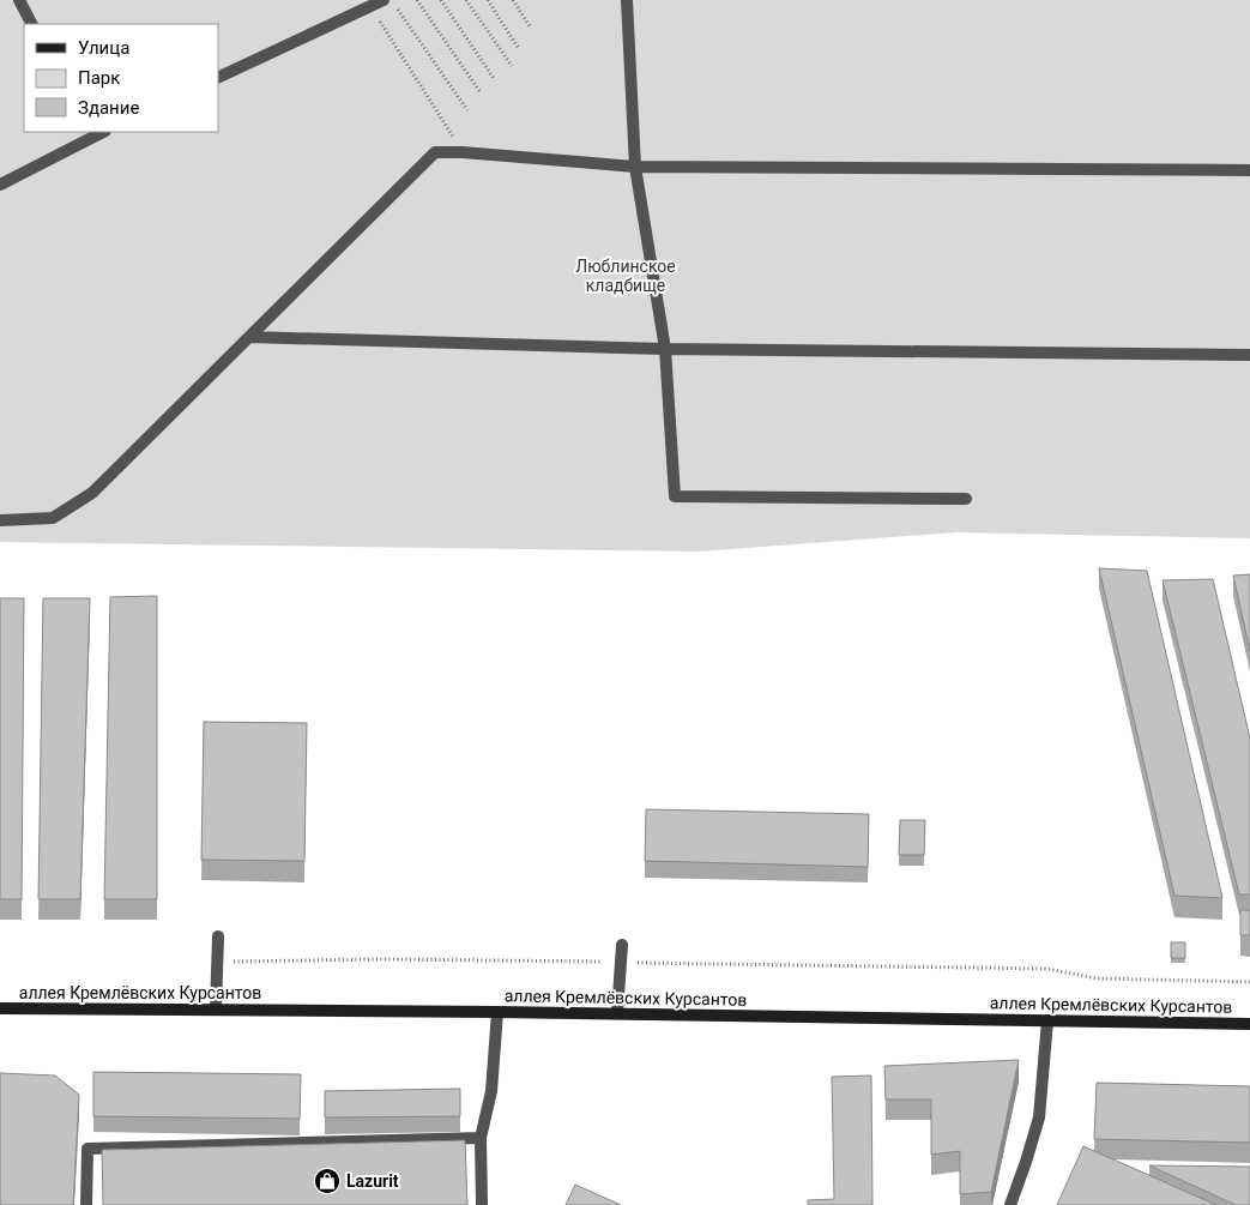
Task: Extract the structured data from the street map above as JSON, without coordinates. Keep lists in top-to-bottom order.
{
  "streets": {
    "main road": ["аллея Кремлёвских Курсантов"]
  },
  "parks": ["Люблинское кладбище"],
  "places": {
    "shop": ["Lazurit"]
  },
  "legend": ["Улица", "Парк", "Здание"]
}
